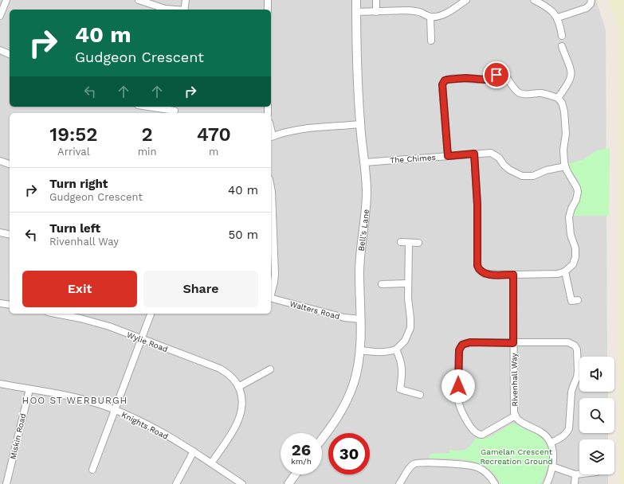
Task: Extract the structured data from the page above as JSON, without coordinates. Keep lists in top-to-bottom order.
{
  "streets": {
    "street": [
      "The Chimes",
      "Bell's Lane",
      "Walters Road",
      "Wylie Road",
      "Rivenhall Way",
      "Knights Road",
      "Miskin Road"
    ]
  },
  "crossings": [
    ["The Chimes", "Bell's Lane"],
    ["Bell's Lane", "Walters Road"],
    ["Knights Road", "Miskin Road"]
  ],
  "districts": ["HOO ST WERBURGH"],
  "parks": ["Gamelan Crescent Recreation Ground"],
  "page": {
    "turn": ["40 m", "Gudgeon Crescent"],
    "eta": [
      "19:52",
      "Arrival",
      "2",
      "min",
      "470",
      "m"
    ],
    "list": [
      {
        "name": "Turn right",
        "note": "Gudgeon Crescent",
        "value": "40 m"
      },
      {
        "name": "Turn left",
        "note": "Rivenhall Way",
        "value": "50 m"
      }
    ],
    "buttons": ["Exit", "Share"],
    "speed": "26 km/h",
    "limit": "30"
  }
}
